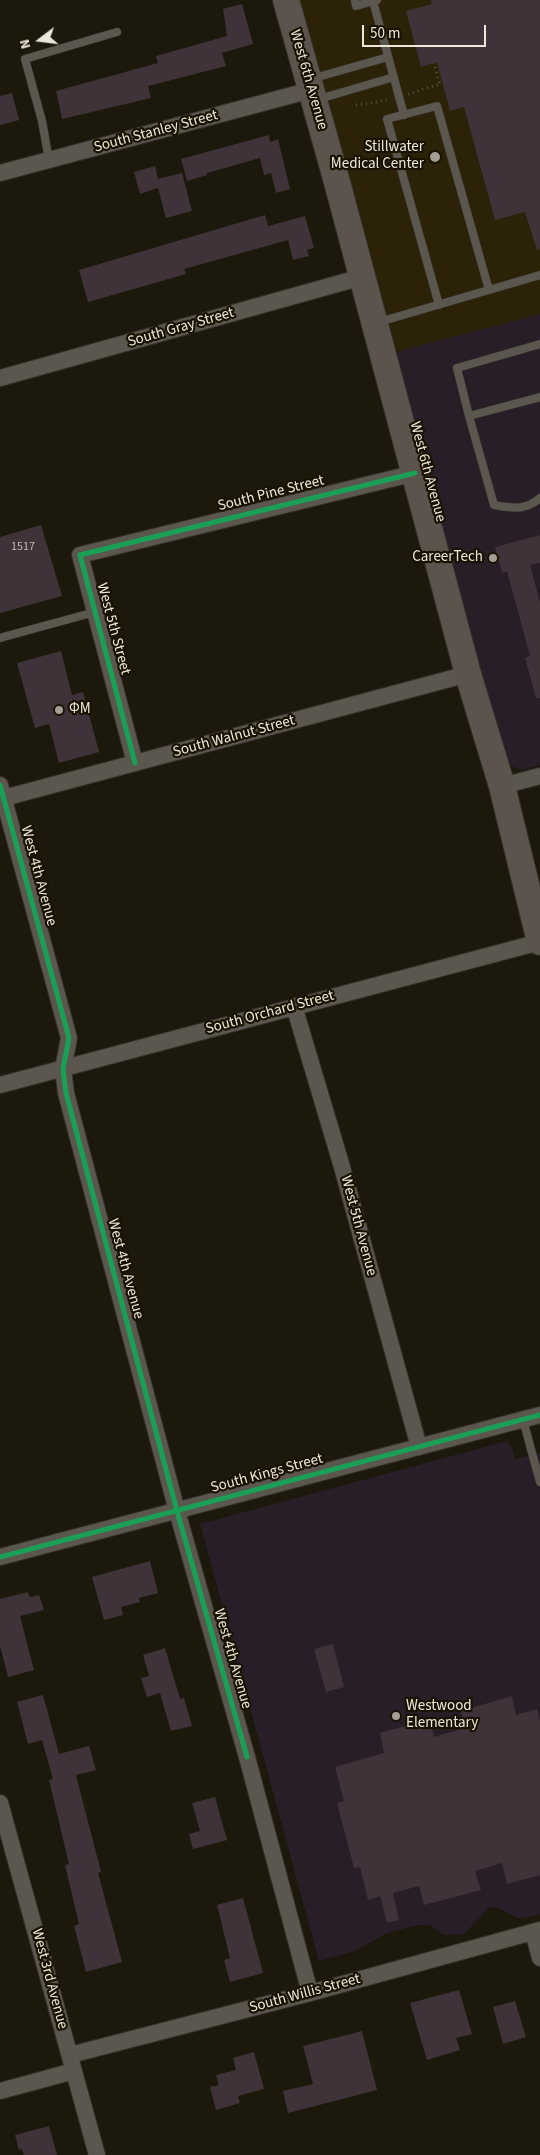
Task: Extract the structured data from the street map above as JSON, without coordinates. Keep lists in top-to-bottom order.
{
  "streets": {
    "highway": ["West 6th Avenue"],
    "street": [
      "South Stanley Street",
      "South Gray Street",
      "South Pine Street",
      "West 5th Street",
      "South Walnut Street",
      "West 4th Avenue",
      "South Orchard Street",
      "West 5th Avenue",
      "South Kings Street",
      "West 3rd Avenue",
      "South Willis Street"
    ]
  },
  "crossings": [
    ["West 6th Avenue", "South Stanley Street"],
    ["West 6th Avenue", "South Gray Street"],
    ["West 6th Avenue", "South Pine Street"],
    ["West 6th Avenue", "South Walnut Street"],
    ["West 6th Avenue", "South Orchard Street"],
    ["South Pine Street", "West 5th Street"],
    ["West 5th Street", "South Walnut Street"],
    ["South Walnut Street", "West 4th Avenue"],
    ["West 4th Avenue", "South Orchard Street"],
    ["West 4th Avenue", "South Kings Street"],
    ["West 4th Avenue", "South Willis Street"],
    ["South Orchard Street", "West 5th Avenue"],
    ["West 5th Avenue", "South Kings Street"],
    ["West 3rd Avenue", "South Willis Street"]
  ],
  "places": [
    "Stillwater Medical Center",
    "CareerTech",
    "ΦΜ",
    "Westwood Elementary"
  ],
  "house_numbers": ["1517"],
  "scale_bar": "50 m",
  "north": "left"
}
